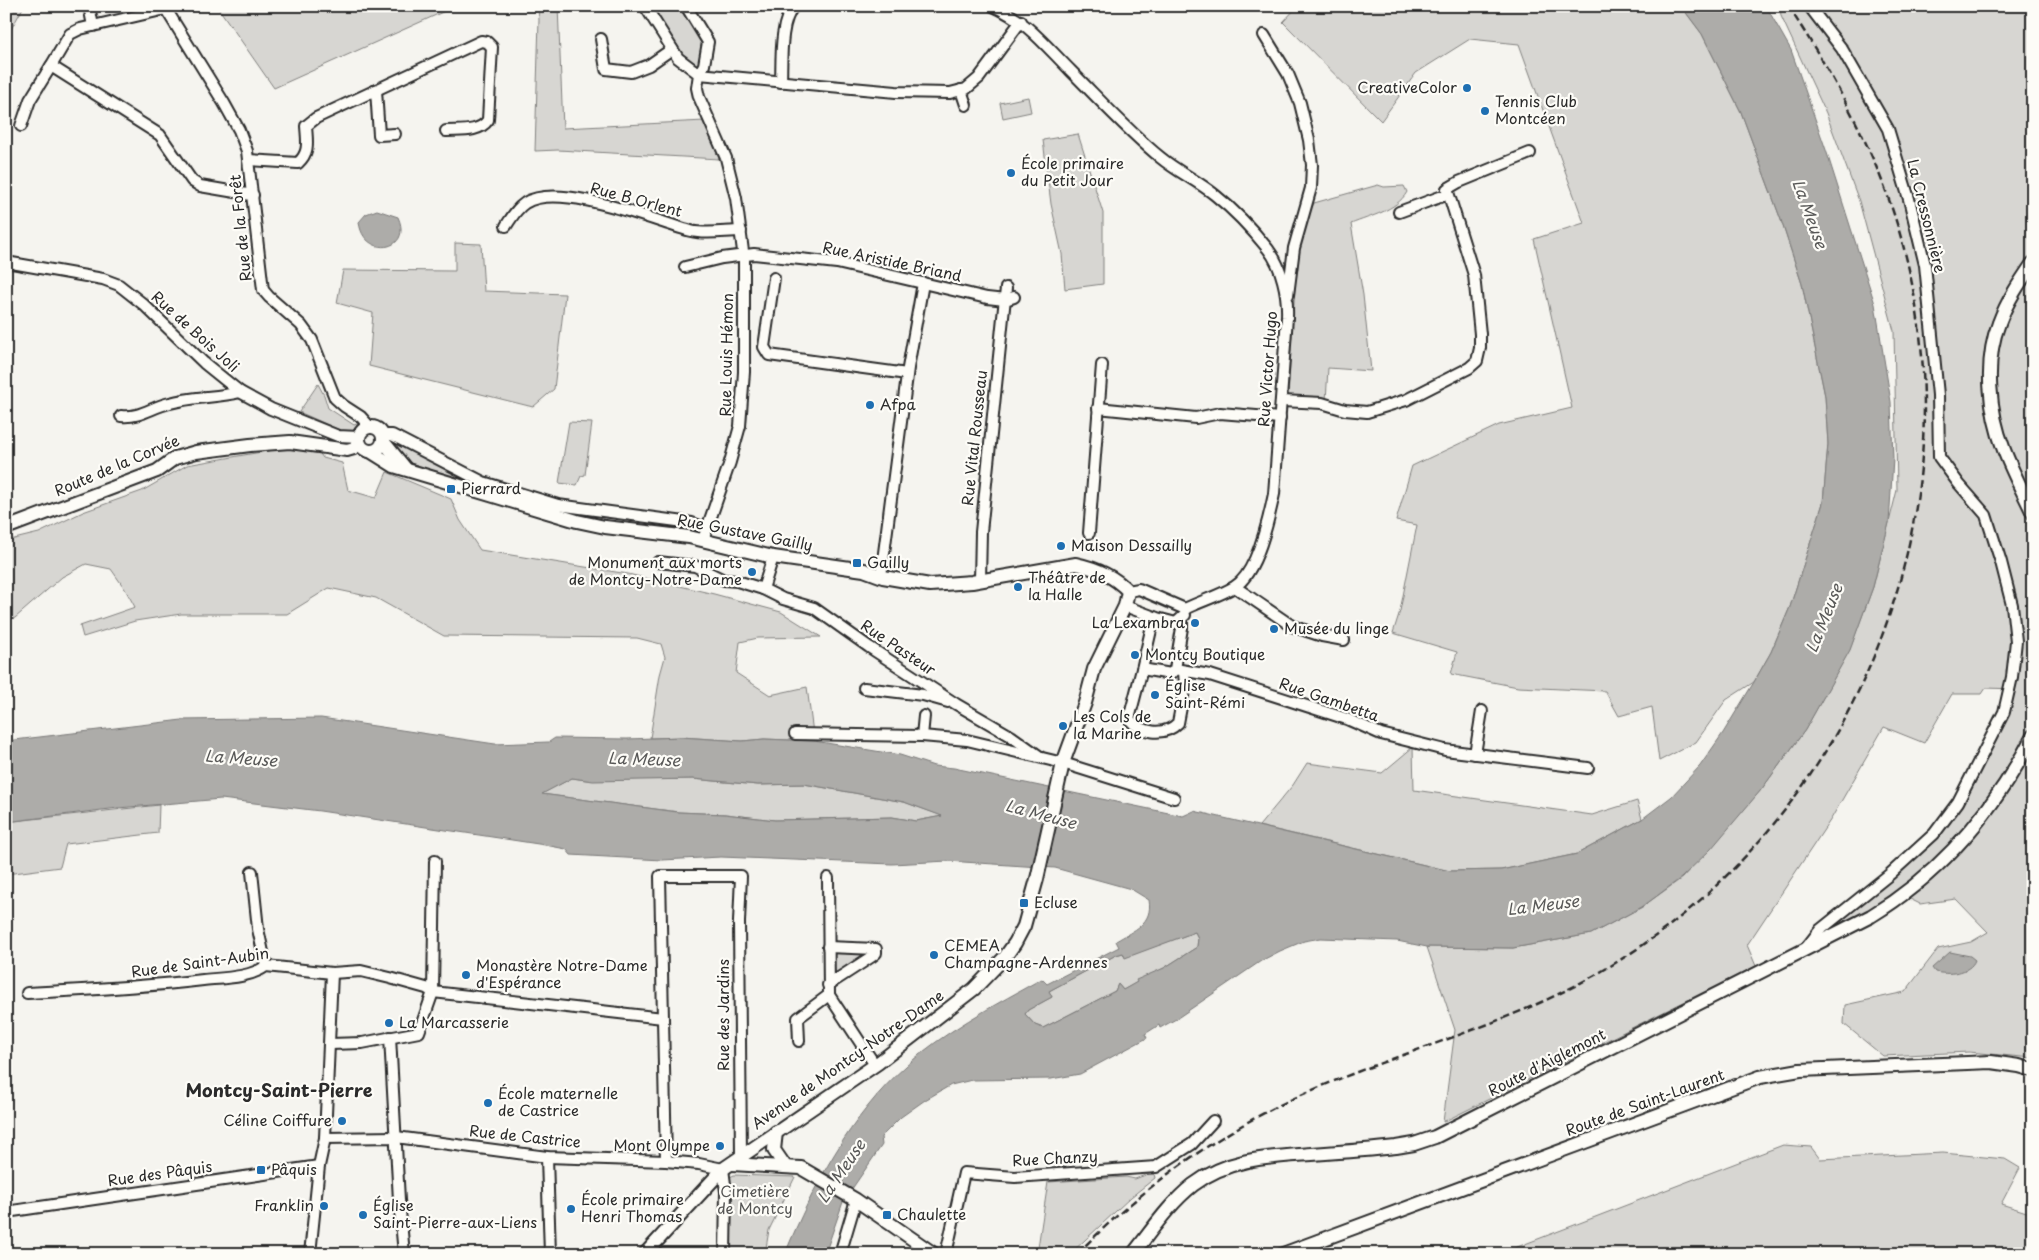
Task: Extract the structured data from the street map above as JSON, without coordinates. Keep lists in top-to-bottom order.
{
  "streets": {
    "street": [
      "Rue B Orlent",
      "La Cressonnière",
      "Rue de la Forêt",
      "Rue Aristide Briand",
      "Rue de Bois Joli",
      "Rue Louis Hémon",
      "Rue Victor Hugo",
      "Rue Vital Rousseau",
      "Route de la Corvée",
      "Rue Gustave Gailly",
      "Rue Pasteur",
      "Rue Gambetta",
      "Rue de Saint-Aubin",
      "Rue des Jardins",
      "Avenue de Montcy-Notre-Dame",
      "Route d'Aiglemont",
      "Route de Saint-Laurent",
      "Rue de Castrice",
      "Rue Chanzy",
      "Rue des Pâquis"
    ]
  },
  "crossings": [
    ["Rue B Orlent", "Rue Louis Hémon"],
    ["La Cressonnière", "Route d'Aiglemont"],
    ["Rue de la Forêt", "Rue de Bois Joli"],
    ["Rue de la Forêt", "Route de la Corvée"],
    ["Rue de la Forêt", "Rue Gustave Gailly"],
    ["Rue Aristide Briand", "Rue Louis Hémon"],
    ["Rue Aristide Briand", "Rue Vital Rousseau"],
    ["Rue de Bois Joli", "Route de la Corvée"],
    ["Rue de Bois Joli", "Rue Gustave Gailly"],
    ["Rue Louis Hémon", "Rue Gustave Gailly"],
    ["Rue Vital Rousseau", "Rue Gustave Gailly"],
    ["Route de la Corvée", "Rue Gustave Gailly"],
    ["Rue Gustave Gailly", "Avenue de Montcy-Notre-Dame"],
    ["Rue de Saint-Aubin", "Rue des Jardins"],
    ["Rue des Jardins", "Avenue de Montcy-Notre-Dame"],
    ["Rue des Jardins", "Rue de Castrice"],
    ["Avenue de Montcy-Notre-Dame", "Rue de Castrice"]
  ],
  "districts": ["Montcy-Saint-Pierre"],
  "water": ["La Meuse"],
  "parks": ["Cimetière de Montcy"],
  "places": {
    "other": [
      "CreativeColor",
      "Tennis Club Montcéen",
      "École primaire du Petit Jour",
      "Afpa",
      "Maison Dessailly",
      "Monument aux morts de Montcy-Notre-Dame",
      "Théâtre de la Halle",
      "La Lexambra",
      "Musée du linge",
      "Montcy Boutique",
      "Église Saint-Rémi",
      "Les Cols de la Marine",
      "CEMEA Champagne-Ardennes",
      "Monastère Notre-Dame d'Espérance",
      "La Marcasserie",
      "École maternelle de Castrice",
      "Céline Coiffure",
      "Mont Olympe",
      "Franklin",
      "École primaire Henri Thomas",
      "Église Saint-Pierre-aux-Liens"
    ],
    "transit": [
      "Pierrard",
      "Gailly",
      "Ecluse",
      "Pâquis",
      "Chaulette"
    ]
  }
}
